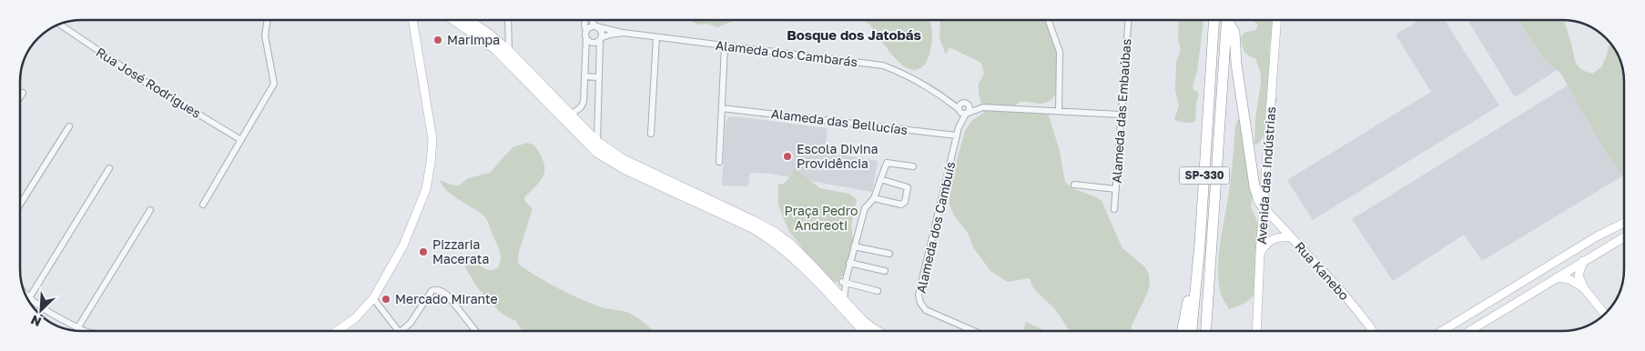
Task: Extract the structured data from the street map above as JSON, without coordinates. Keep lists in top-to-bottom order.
{
  "streets": {
    "highway": ["SP-330"],
    "main road": ["Avenida das Indústrias", "Rua Kanebo"],
    "street": [
      "Alameda dos Cambarás",
      "Rua José Rodrigues",
      "Alameda das Embaúbas",
      "Alameda das Bellucías",
      "Alameda dos Cambuís"
    ]
  },
  "crossings": [
    ["Alameda dos Cambarás", "Alameda das Embaúbas"],
    ["Alameda dos Cambarás", "Alameda dos Cambuís"],
    ["Alameda das Bellucías", "Alameda dos Cambuís"],
    ["Avenida das Indústrias", "Rua Kanebo"]
  ],
  "districts": ["Bosque dos Jatobás"],
  "parks": ["Praça Pedro Andreoti"],
  "places": [
    "Marimpa",
    "Escola Divina Providência",
    "Pizzaria Macerata",
    "Mercado Mirante"
  ],
  "north": "bottom left"
}
